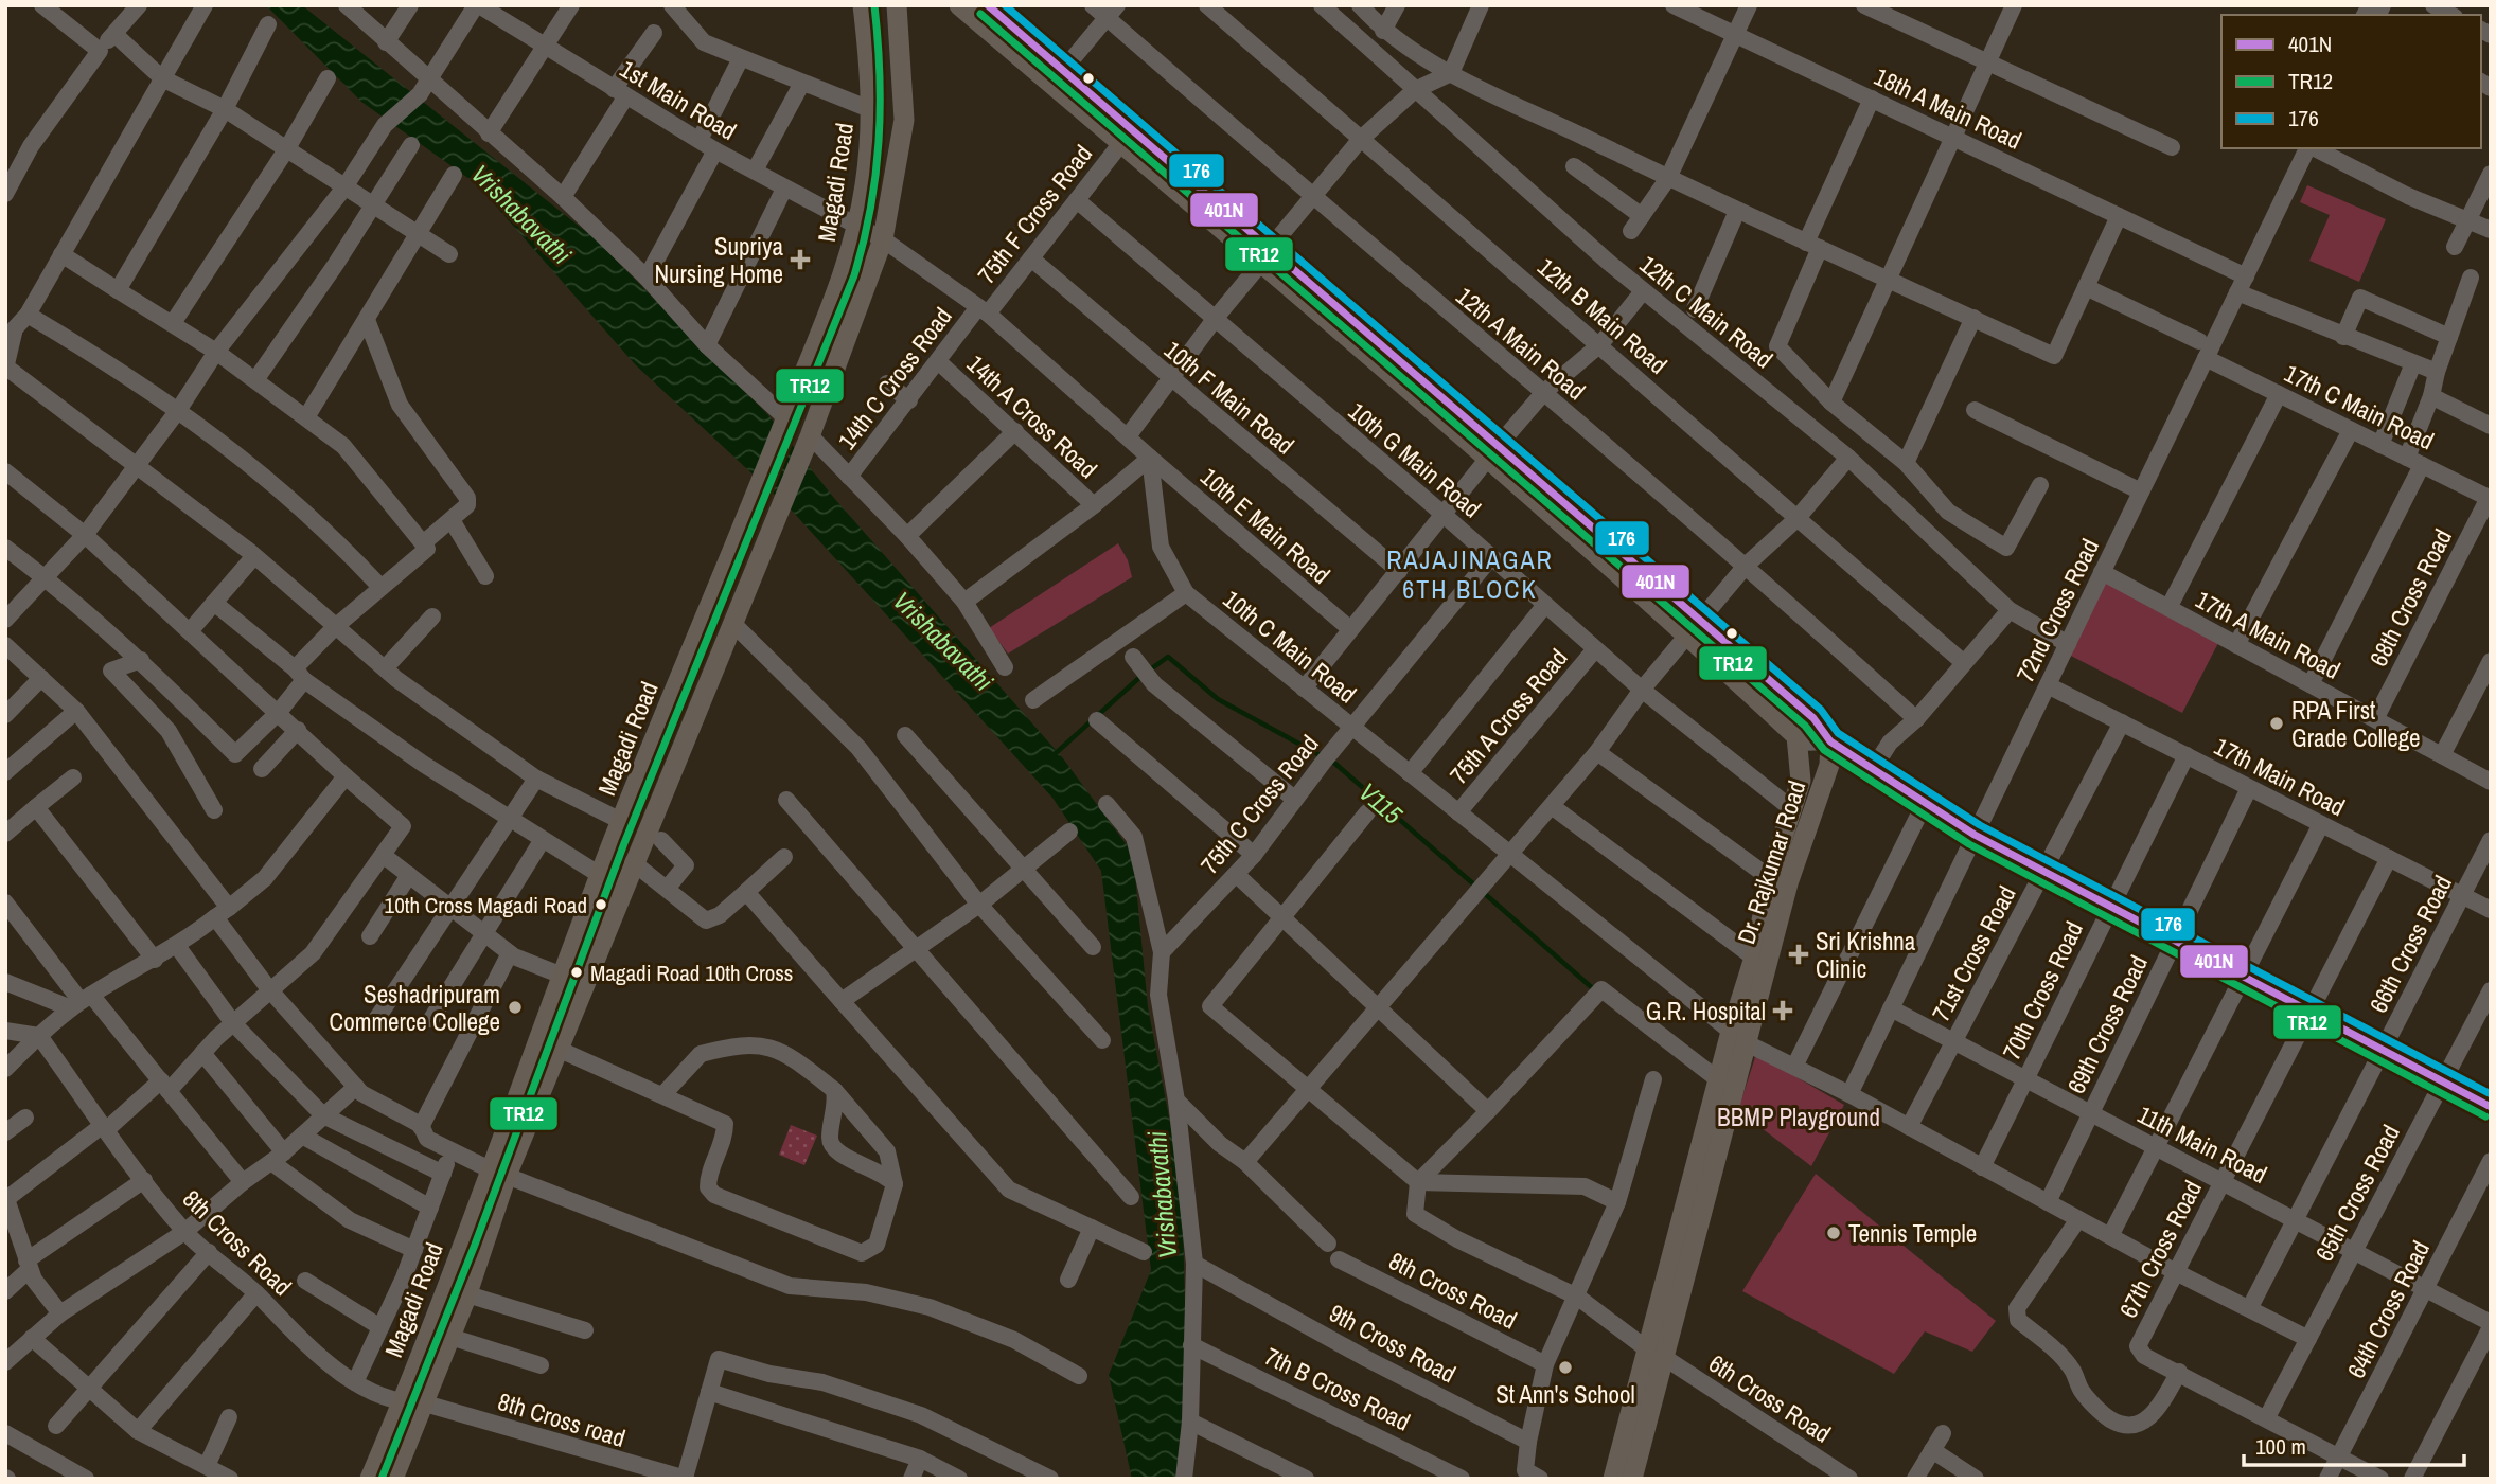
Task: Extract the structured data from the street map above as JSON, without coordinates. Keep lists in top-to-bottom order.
{
  "streets": {
    "main road": ["Magadi Road", "Dr. Rajkumar Road"],
    "street": [
      "1st Main Road",
      "18th A Main Road",
      "75th F Cross Road",
      "12th C Main Road",
      "12th B Main Road",
      "12th A Main Road",
      "14th C Cross Road",
      "10th F Main Road",
      "17th C Main Road",
      "14th A Cross Road",
      "10th G Main Road",
      "10th E Main Road",
      "68th Cross Road",
      "72nd Cross Road",
      "17th A Main Road",
      "10th C Main Road",
      "75th A Cross Road",
      "17th Main Road",
      "75th C Cross Road",
      "66th Cross Road",
      "71st Cross Road",
      "70th Cross Road",
      "69th Cross Road",
      "11th Main Road",
      "65th Cross Road",
      "8th Cross Road",
      "67th Cross Road",
      "64th Cross Road",
      "9th Cross Road",
      "7th B Cross Road",
      "6th Cross Road",
      "8th Cross road"
    ]
  },
  "crossings": [
    ["1st Main Road", "Magadi Road"],
    ["18th A Main Road", "72nd Cross Road"],
    ["Magadi Road", "8th Cross Road"],
    ["Magadi Road", "8th Cross road"],
    ["75th F Cross Road", "14th C Cross Road"],
    ["75th F Cross Road", "10th F Main Road"],
    ["75th F Cross Road", "10th G Main Road"],
    ["12th C Main Road", "72nd Cross Road"],
    ["14th C Cross Road", "14th A Cross Road"],
    ["17th C Main Road", "68th Cross Road"],
    ["17th C Main Road", "72nd Cross Road"],
    ["14th A Cross Road", "10th E Main Road"],
    ["14th A Cross Road", "10th C Main Road"],
    ["10th G Main Road", "75th A Cross Road"],
    ["10th G Main Road", "75th C Cross Road"],
    ["10th G Main Road", "Dr. Rajkumar Road"],
    ["10th E Main Road", "10th C Main Road"],
    ["68th Cross Road", "17th A Main Road"],
    ["72nd Cross Road", "17th A Main Road"],
    ["72nd Cross Road", "10th C Main Road"],
    ["72nd Cross Road", "17th Main Road"],
    ["72nd Cross Road", "11th Main Road"],
    ["10th C Main Road", "75th A Cross Road"],
    ["10th C Main Road", "75th C Cross Road"],
    ["10th C Main Road", "Dr. Rajkumar Road"],
    ["10th C Main Road", "66th Cross Road"],
    ["10th C Main Road", "71st Cross Road"],
    ["10th C Main Road", "70th Cross Road"],
    ["10th C Main Road", "69th Cross Road"],
    ["10th C Main Road", "65th Cross Road"],
    ["10th C Main Road", "67th Cross Road"],
    ["17th Main Road", "66th Cross Road"],
    ["17th Main Road", "71st Cross Road"],
    ["17th Main Road", "70th Cross Road"],
    ["17th Main Road", "69th Cross Road"],
    ["17th Main Road", "67th Cross Road"],
    ["Dr. Rajkumar Road", "6th Cross Road"],
    ["66th Cross Road", "11th Main Road"],
    ["71st Cross Road", "11th Main Road"],
    ["70th Cross Road", "11th Main Road"],
    ["69th Cross Road", "11th Main Road"],
    ["11th Main Road", "65th Cross Road"],
    ["11th Main Road", "67th Cross Road"],
    ["11th Main Road", "64th Cross Road"],
    ["8th Cross Road", "8th Cross road"]
  ],
  "districts": ["RAJAJINAGAR 6TH BLOCK"],
  "water": ["Vrishabavathi", "V115"],
  "parks": ["BBMP Playground"],
  "places": {
    "health": ["Supriya Nursing Home", "Sri Krishna Clinic", "G.R. Hospital"],
    "other": [
      "RPA First Grade College",
      "10th Cross Magadi Road",
      "Magadi Road 10th Cross",
      "Seshadripuram Commerce College",
      "Tennis Temple",
      "St Ann's School"
    ]
  },
  "lines": ["transit line 401N", "transit line TR12", "transit line 176"],
  "legend": ["401N", "TR12", "176"],
  "scale_bar": "100 m"
}
